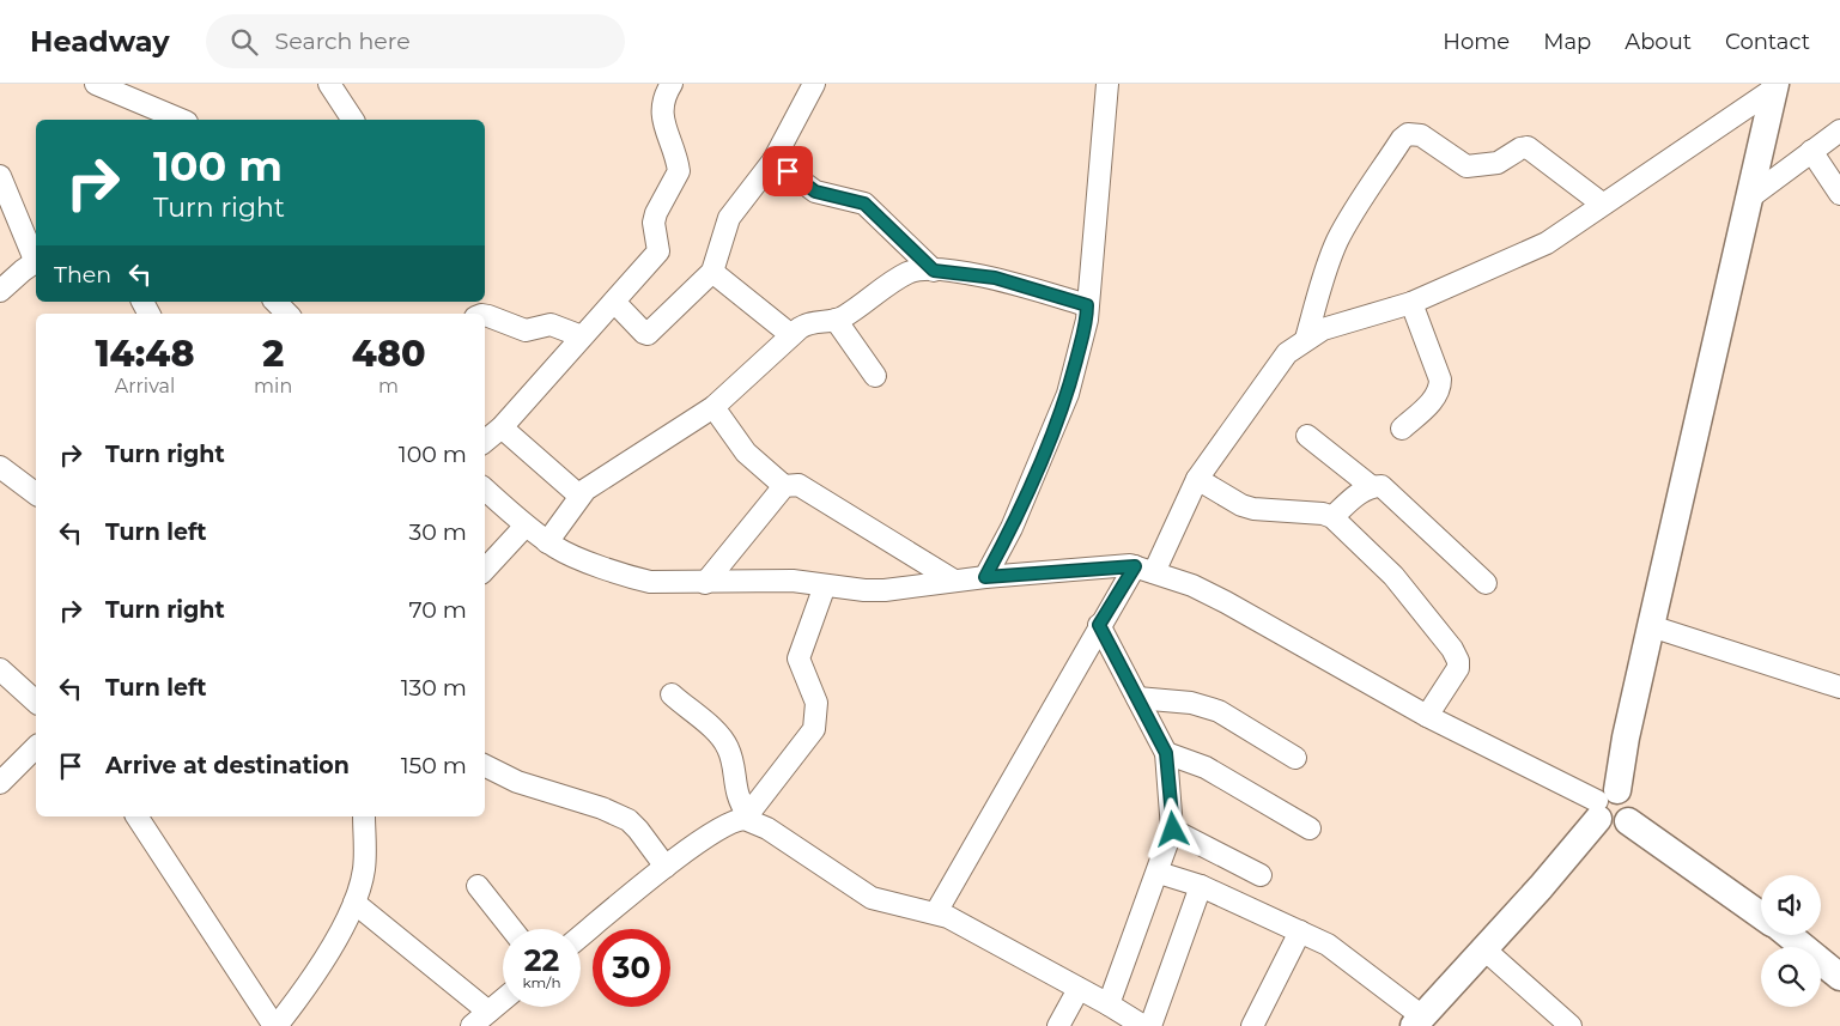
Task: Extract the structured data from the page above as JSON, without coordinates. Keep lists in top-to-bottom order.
{
  "page": {
    "header": "Headway",
    "search": "Search here",
    "nav": [
      "Home",
      "Map",
      "About",
      "Contact"
    ],
    "turn": ["100 m", "Turn right"],
    "then": "Then",
    "eta": [
      "14:48",
      "Arrival",
      "2",
      "min",
      "480",
      "m"
    ],
    "list": [
      {
        "name": "Turn right",
        "value": "100 m"
      },
      {
        "name": "Turn left",
        "value": "30 m"
      },
      {
        "name": "Turn right",
        "value": "70 m"
      },
      {
        "name": "Turn left",
        "value": "130 m"
      },
      {
        "name": "Arrive at destination",
        "value": "150 m"
      }
    ],
    "speed": "22 km/h",
    "limit": "30"
  }
}
